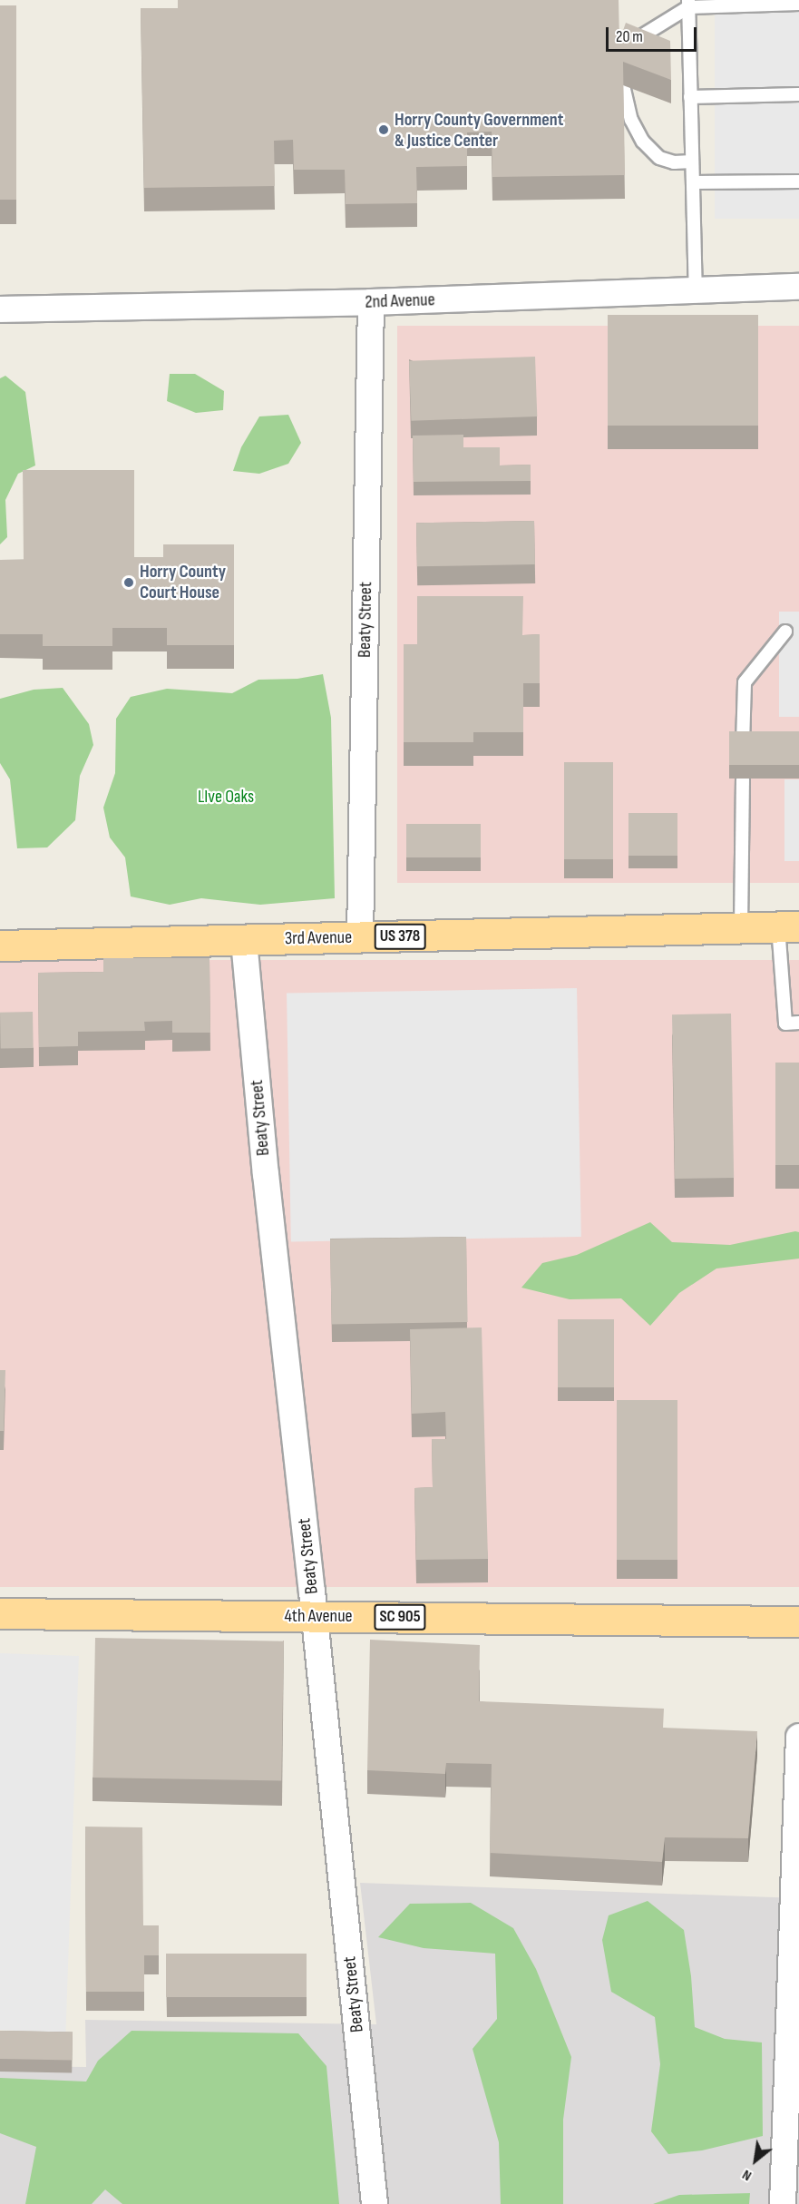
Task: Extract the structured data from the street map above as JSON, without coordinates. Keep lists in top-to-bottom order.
{
  "streets": {
    "main road": [
      "US 378",
      "3rd Avenue",
      "4th Avenue",
      "SC 905"
    ],
    "street": ["2nd Avenue", "Beaty Street"]
  },
  "crossings": [
    ["2nd Avenue", "Beaty Street"],
    ["Beaty Street", "3rd Avenue"],
    ["Beaty Street", "4th Avenue"]
  ],
  "parks": ["LIve Oaks"],
  "places": ["Horry County Government & Justice Center", "Horry County Court House"],
  "scale_bar": "20 m",
  "north": "bottom left"
}
